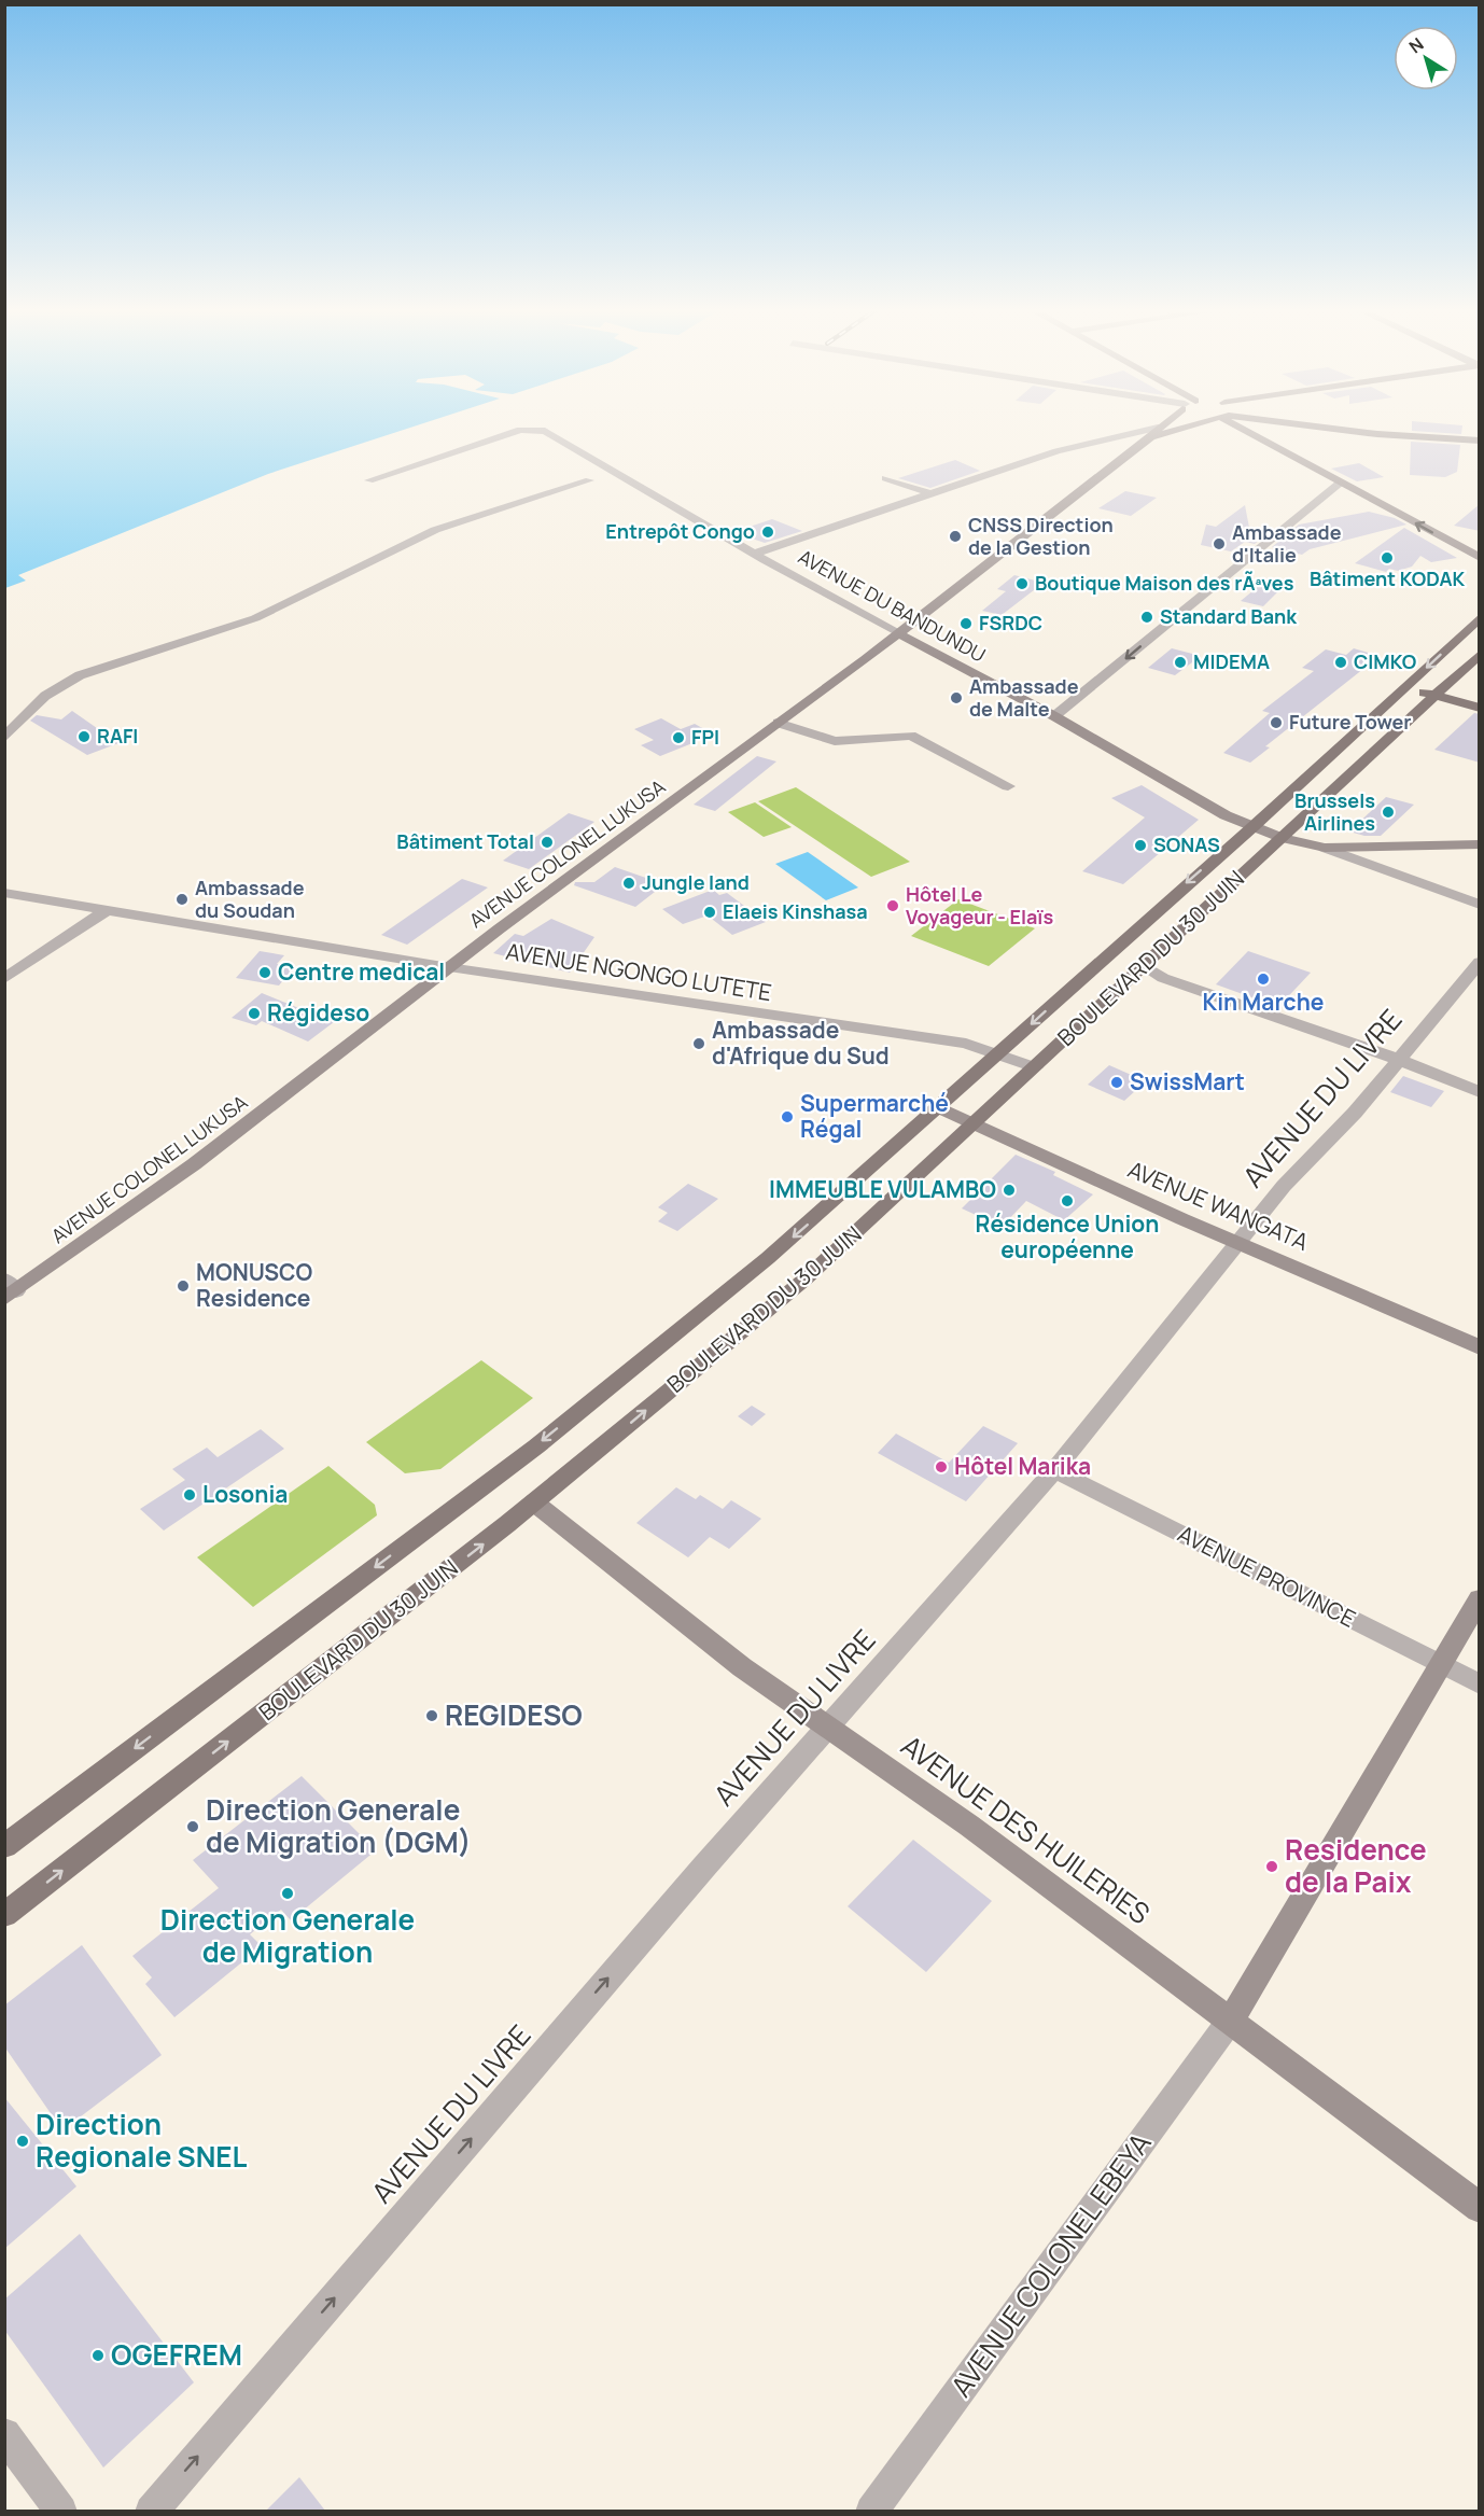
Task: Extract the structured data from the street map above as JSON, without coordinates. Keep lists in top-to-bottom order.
{
  "streets": {
    "main road": ["BOULEVARD DU 30 JUIN"],
    "street": [
      "AVENUE DU BANDUNDU",
      "AVENUE COLONEL LUKUSA",
      "AVENUE NGONGO LUTETE",
      "AVENUE DU LIVRE",
      "AVENUE WANGATA",
      "AVENUE PROVINCE",
      "AVENUE DES HUILERIES",
      "AVENUE COLONEL EBEYA"
    ]
  },
  "crossings": [
    ["AVENUE DU BANDUNDU", "AVENUE COLONEL LUKUSA"],
    ["AVENUE DU BANDUNDU", "BOULEVARD DU 30 JUIN"],
    ["AVENUE COLONEL LUKUSA", "AVENUE NGONGO LUTETE"],
    ["BOULEVARD DU 30 JUIN", "AVENUE NGONGO LUTETE"],
    ["BOULEVARD DU 30 JUIN", "AVENUE WANGATA"],
    ["BOULEVARD DU 30 JUIN", "AVENUE DES HUILERIES"],
    ["AVENUE DU LIVRE", "AVENUE WANGATA"],
    ["AVENUE DU LIVRE", "AVENUE PROVINCE"],
    ["AVENUE DU LIVRE", "AVENUE DES HUILERIES"],
    ["AVENUE DES HUILERIES", "AVENUE COLONEL EBEYA"]
  ],
  "one_way": ["AVENUE DU LIVRE"],
  "places": [
    "Entrepôt Congo",
    "CNSS Direction de la Gestion",
    "Ambassade d'Italie",
    "Bâtiment KODAK",
    "Boutique Maison des rÃªves",
    "Standard Bank",
    "FSRDC",
    "MIDEMA",
    "CIMKO",
    "Ambassade de Malte",
    "Future Tower",
    "RAFI",
    "FPI",
    "Brussels Airlines",
    "Bâtiment Total",
    "SONAS",
    "Jungle land",
    "Ambassade du Soudan",
    "Hôtel Le Voyageur - Elaïs",
    "Elaeis Kinshasa",
    "Centre medical",
    "Kin Marche",
    "Régideso",
    "Ambassade d'Afrique du Sud",
    "SwissMart",
    "Supermarché Régal",
    "IMMEUBLE VULAMBO",
    "Résidence Union européenne",
    "MONUSCO Residence",
    "Hôtel Marika",
    "Losonia",
    "REGIDESO",
    "Direction Generale de Migration (DGM)",
    "Residence de la Paix",
    "Direction Generale de Migration",
    "Direction Regionale SNEL",
    "OGEFREM"
  ],
  "north": "top left"
}
